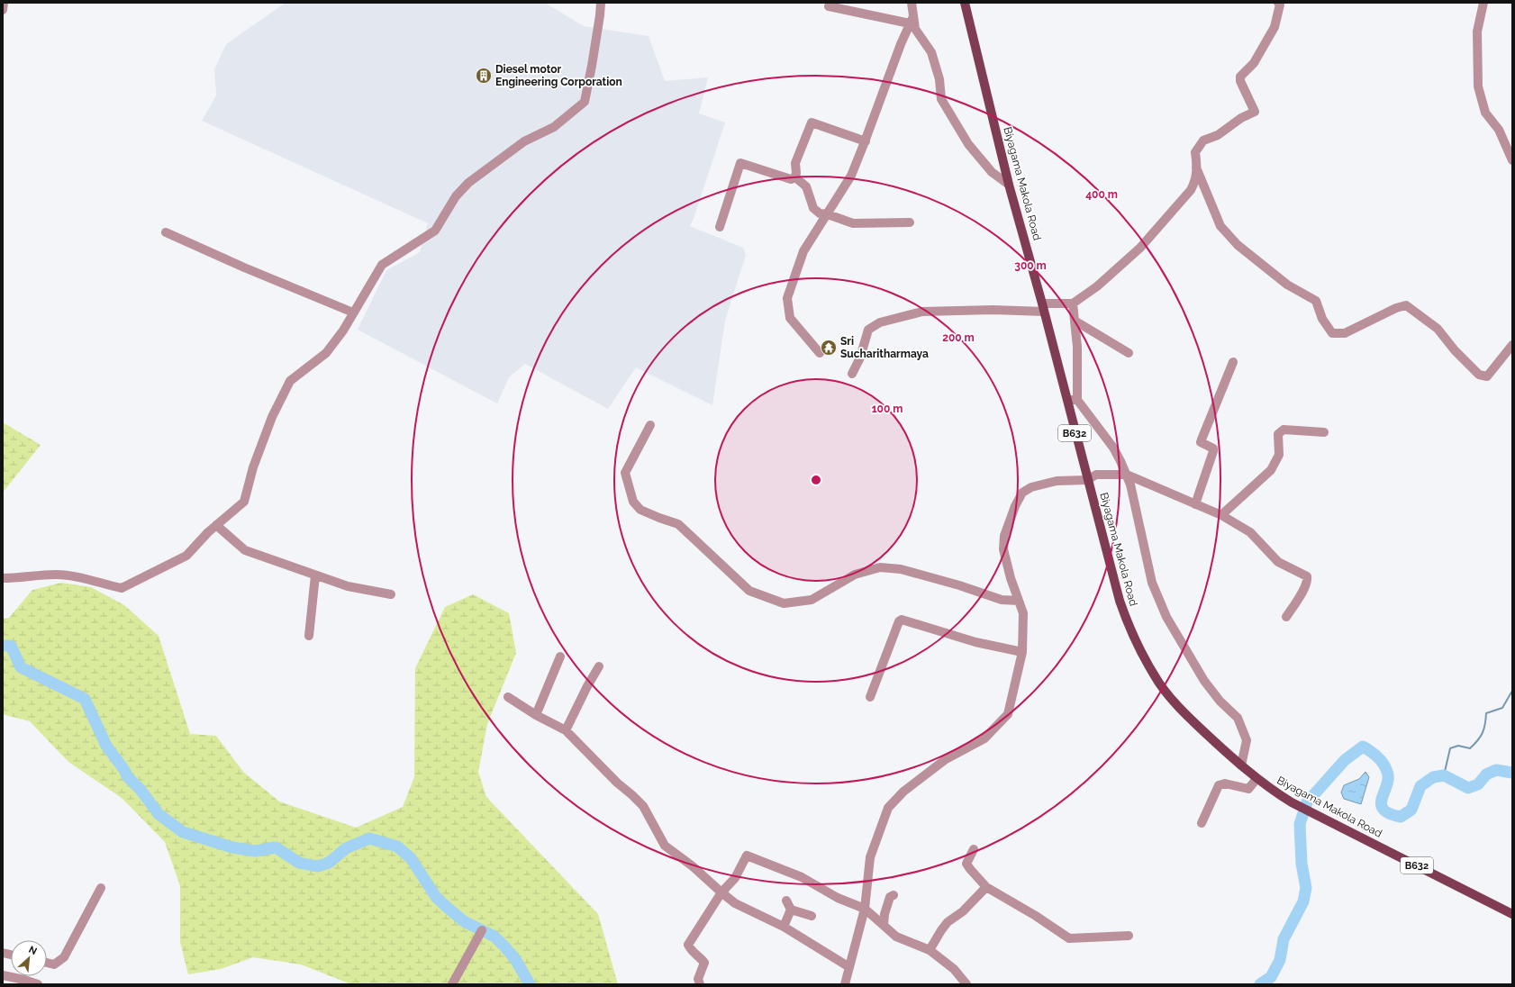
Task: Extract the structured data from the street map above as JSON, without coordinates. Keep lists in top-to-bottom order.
{
  "streets": {
    "main road": ["Biyagama Makola Road", "B632"]
  },
  "places": {
    "building": ["Diesel motor Engineering Corporation"],
    "temple": ["Sri Sucharitharmaya"]
  },
  "north": "top right",
  "rings": [
    "400 m",
    "300 m",
    "200 m",
    "100 m"
  ]
}
